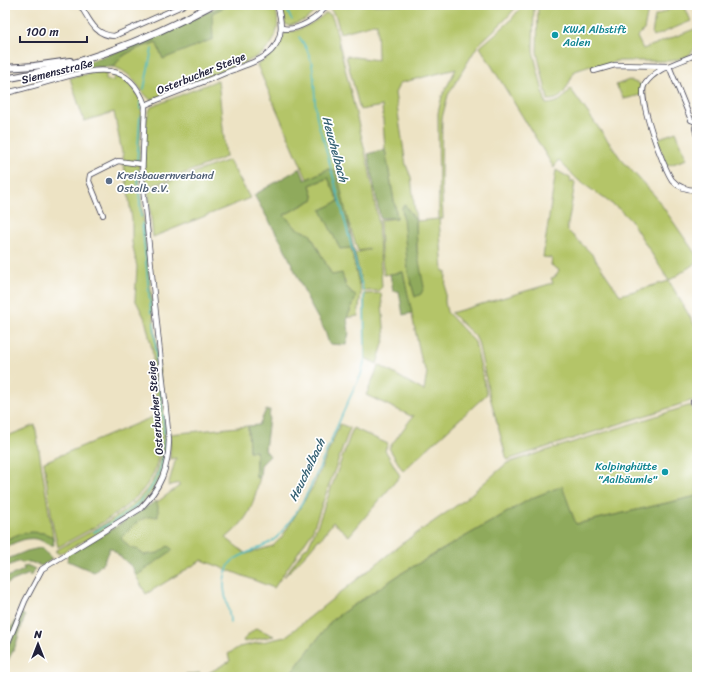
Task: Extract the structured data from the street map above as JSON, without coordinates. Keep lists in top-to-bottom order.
{
  "streets": {
    "street": ["Siemensstraße", "Osterbucher Steige"]
  },
  "crossings": [
    ["Siemensstraße", "Osterbucher Steige"]
  ],
  "water": ["Heuchelbach"],
  "places": ["KWA Albstift Aalen", "Kreisbauernverband Ostalb e.V.", "Kolpinghütte \"Aalbäumle\""],
  "scale_bar": "100 m",
  "north": "top"
}
